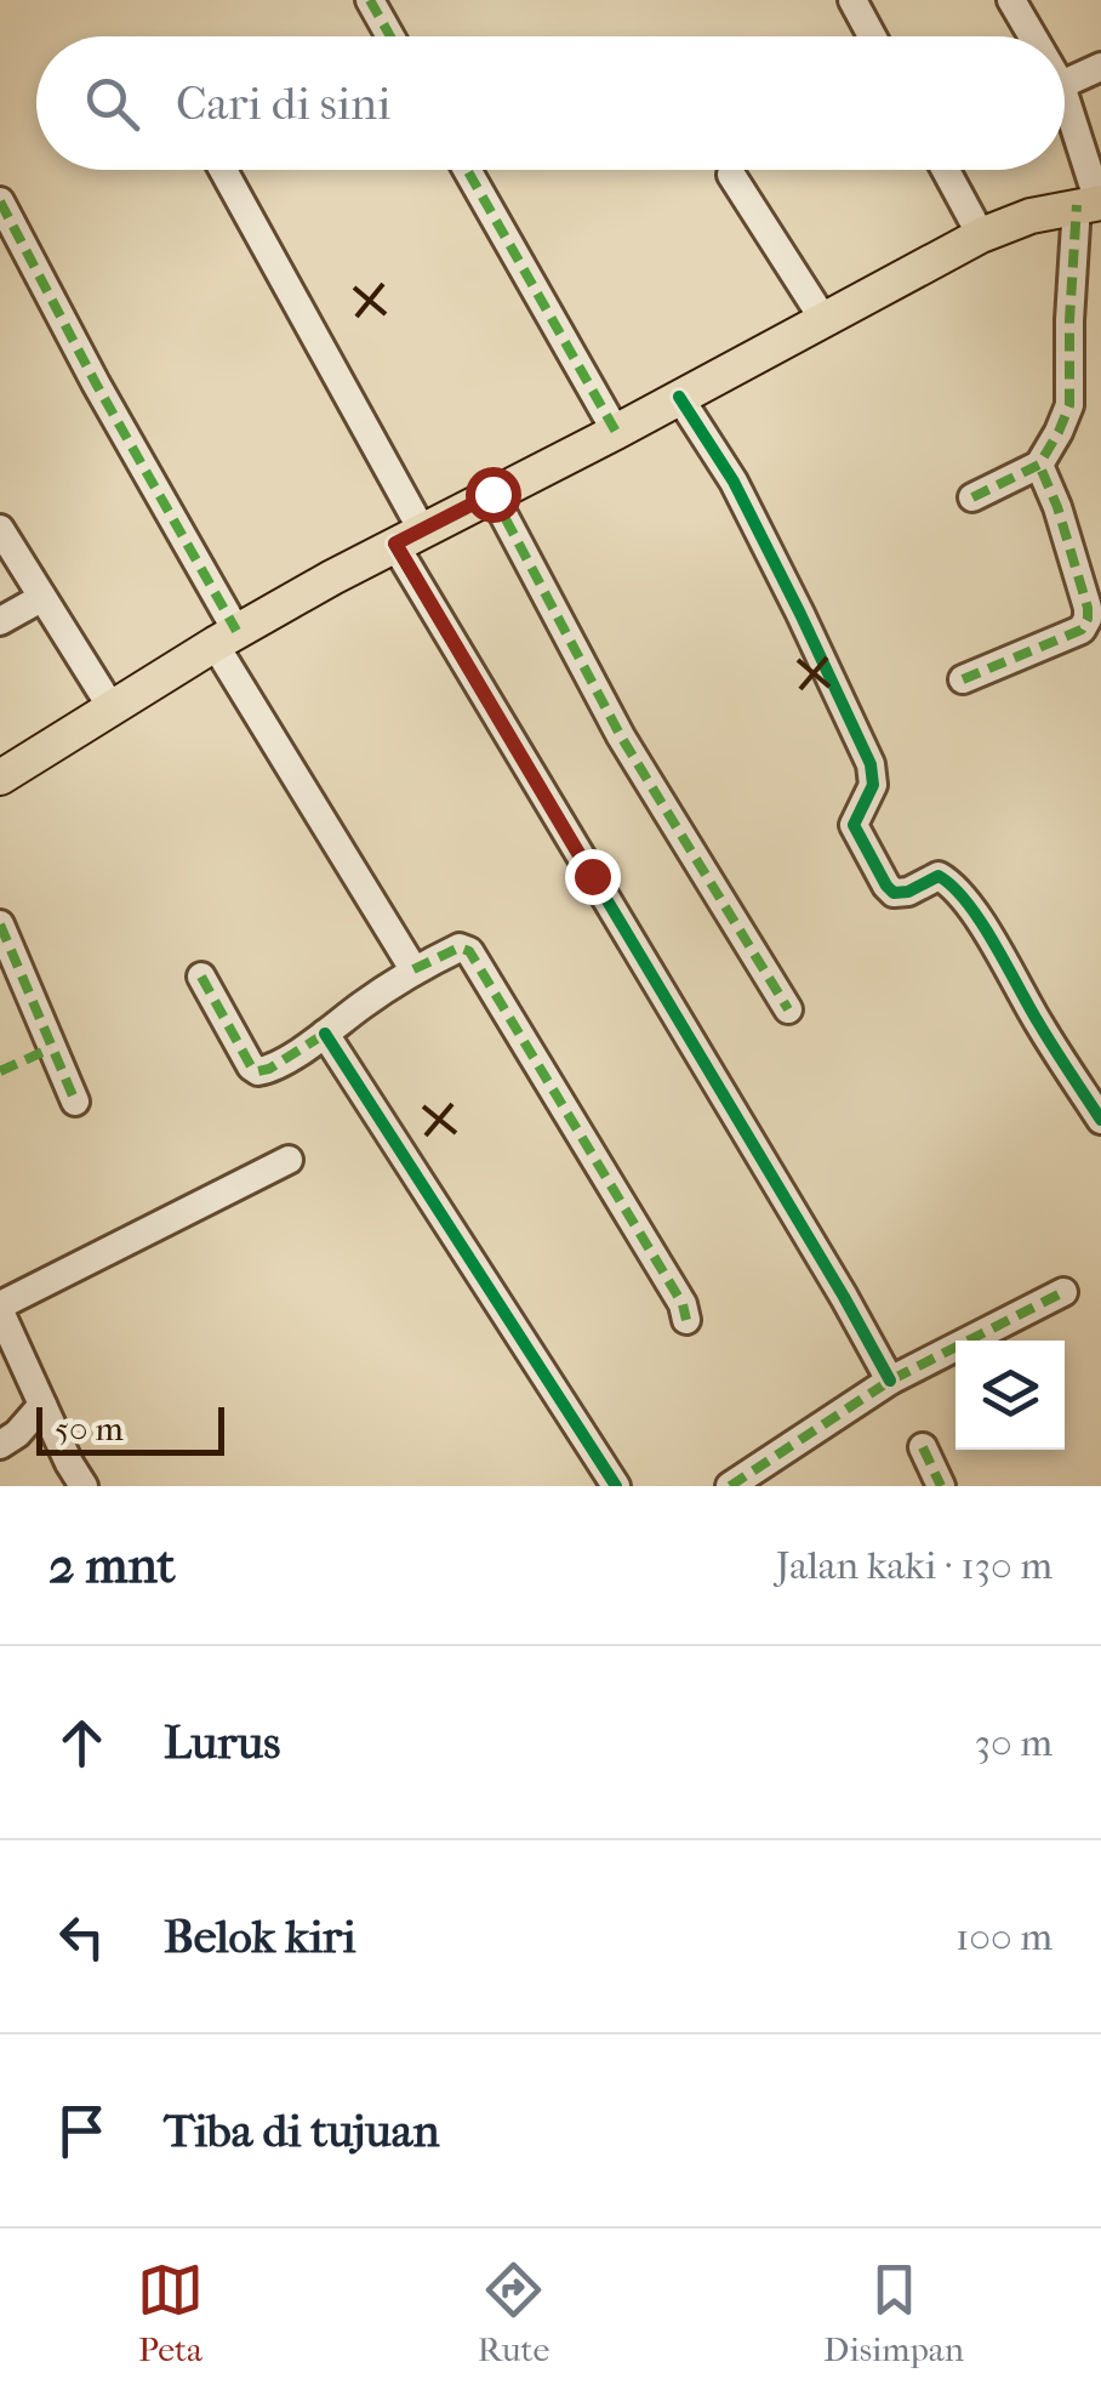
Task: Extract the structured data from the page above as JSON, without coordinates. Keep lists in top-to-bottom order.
{
  "scale_bar": "50 m",
  "page": {
    "search": "Cari di sini",
    "scale": "50 m",
    "heading": ["2 mnt", "Jalan kaki · 130 m"],
    "list": [
      ["Lurus", "30 m"],
      ["Belok kiri", "100 m"],
      "Tiba di tujuan"
    ],
    "nav": ["Peta", "Rute", "Disimpan"]
  }
}
